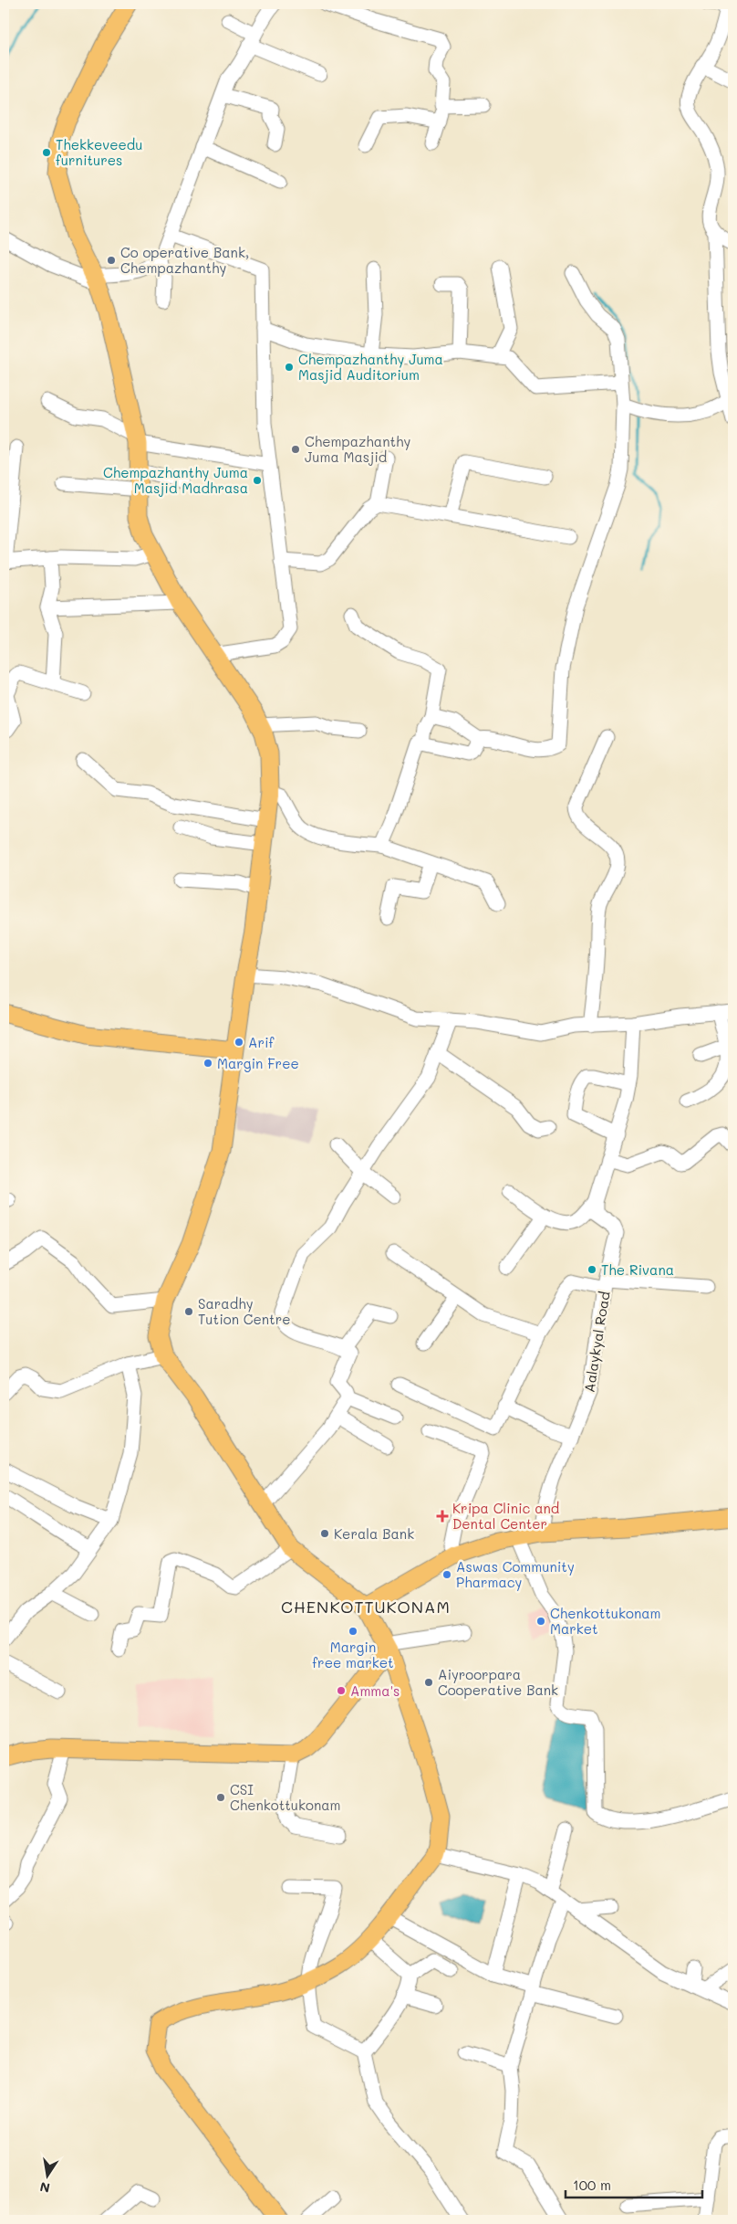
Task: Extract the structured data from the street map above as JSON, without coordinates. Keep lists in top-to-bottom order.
{
  "streets": {
    "street": ["Aalaykyal Road"]
  },
  "districts": ["CHENKOTTUKONAM"],
  "places": {
    "other": [
      "Thekkeveedu furnitures",
      "Co operative Bank, Chempazhanthy",
      "Chempazhanthy Juma Masjid Auditorium",
      "Chempazhanthy Juma Masjid",
      "Chempazhanthy Juma Masjid Madhrasa",
      "Arif",
      "Margin Free",
      "The Rivana",
      "Saradhy Tution Centre",
      "Kerala Bank",
      "Aswas Community Pharmacy",
      "Chenkottukonam Market",
      "Margin free market",
      "Aiyroorpara Cooperative Bank",
      "Amma's",
      "CSI Chenkottukonam"
    ],
    "health": ["Kripa Clinic and Dental Center"]
  },
  "scale_bar": "100 m",
  "north": "bottom"
}
